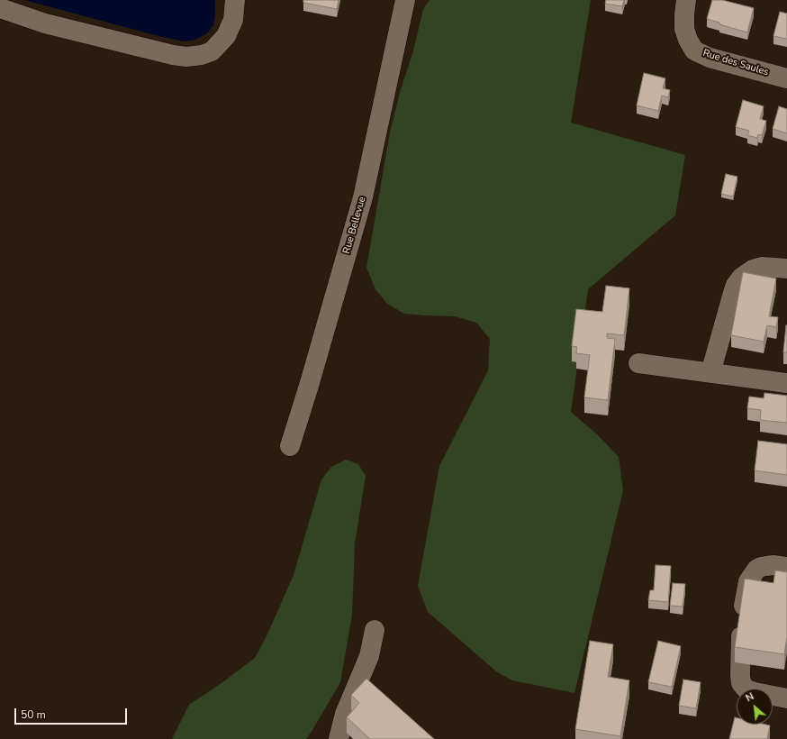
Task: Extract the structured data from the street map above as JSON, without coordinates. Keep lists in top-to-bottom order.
{
  "streets": {
    "street": ["Rue des Saules", "Rue Bellevue"]
  },
  "scale_bar": "50 m",
  "north": "top left"
}
